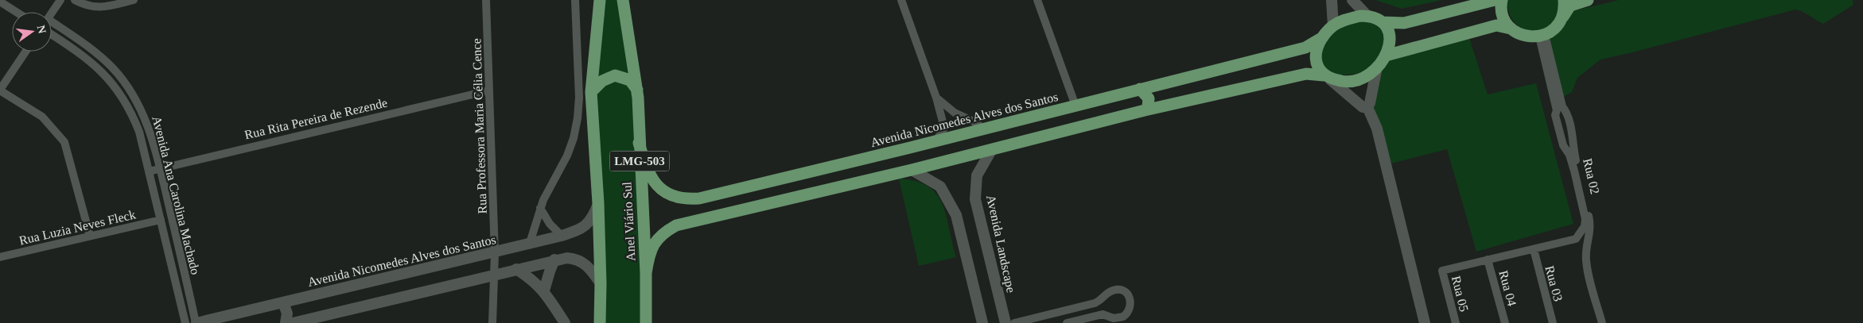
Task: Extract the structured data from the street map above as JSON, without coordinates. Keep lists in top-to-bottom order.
{
  "streets": {
    "main road": ["Avenida Nicomedes Alves dos Santos", "LMG-503", "Anel Viário Sul"],
    "street": [
      "Rua Rita Pereira de Rezende",
      "Rua Professora Maria Célia Cence",
      "Rua 02",
      "Avenida Ana Carolina Machado",
      "Rua Luzia Neves Fleck",
      "Avenida Landscape",
      "Rua 03",
      "Rua 04",
      "Rua 05"
    ]
  },
  "crossings": [
    ["Rua Rita Pereira de Rezende", "Rua Professora Maria Célia Cence"],
    ["Rua Rita Pereira de Rezende", "Avenida Ana Carolina Machado"],
    ["Avenida Nicomedes Alves dos Santos", "Rua Professora Maria Célia Cence"],
    ["Avenida Nicomedes Alves dos Santos", "LMG-503"],
    ["Avenida Nicomedes Alves dos Santos", "Avenida Ana Carolina Machado"],
    ["Avenida Nicomedes Alves dos Santos", "Anel Viário Sul"],
    ["Avenida Ana Carolina Machado", "Rua Luzia Neves Fleck"],
    ["Rua 04", "Rua 05"]
  ],
  "north": "right"
}
